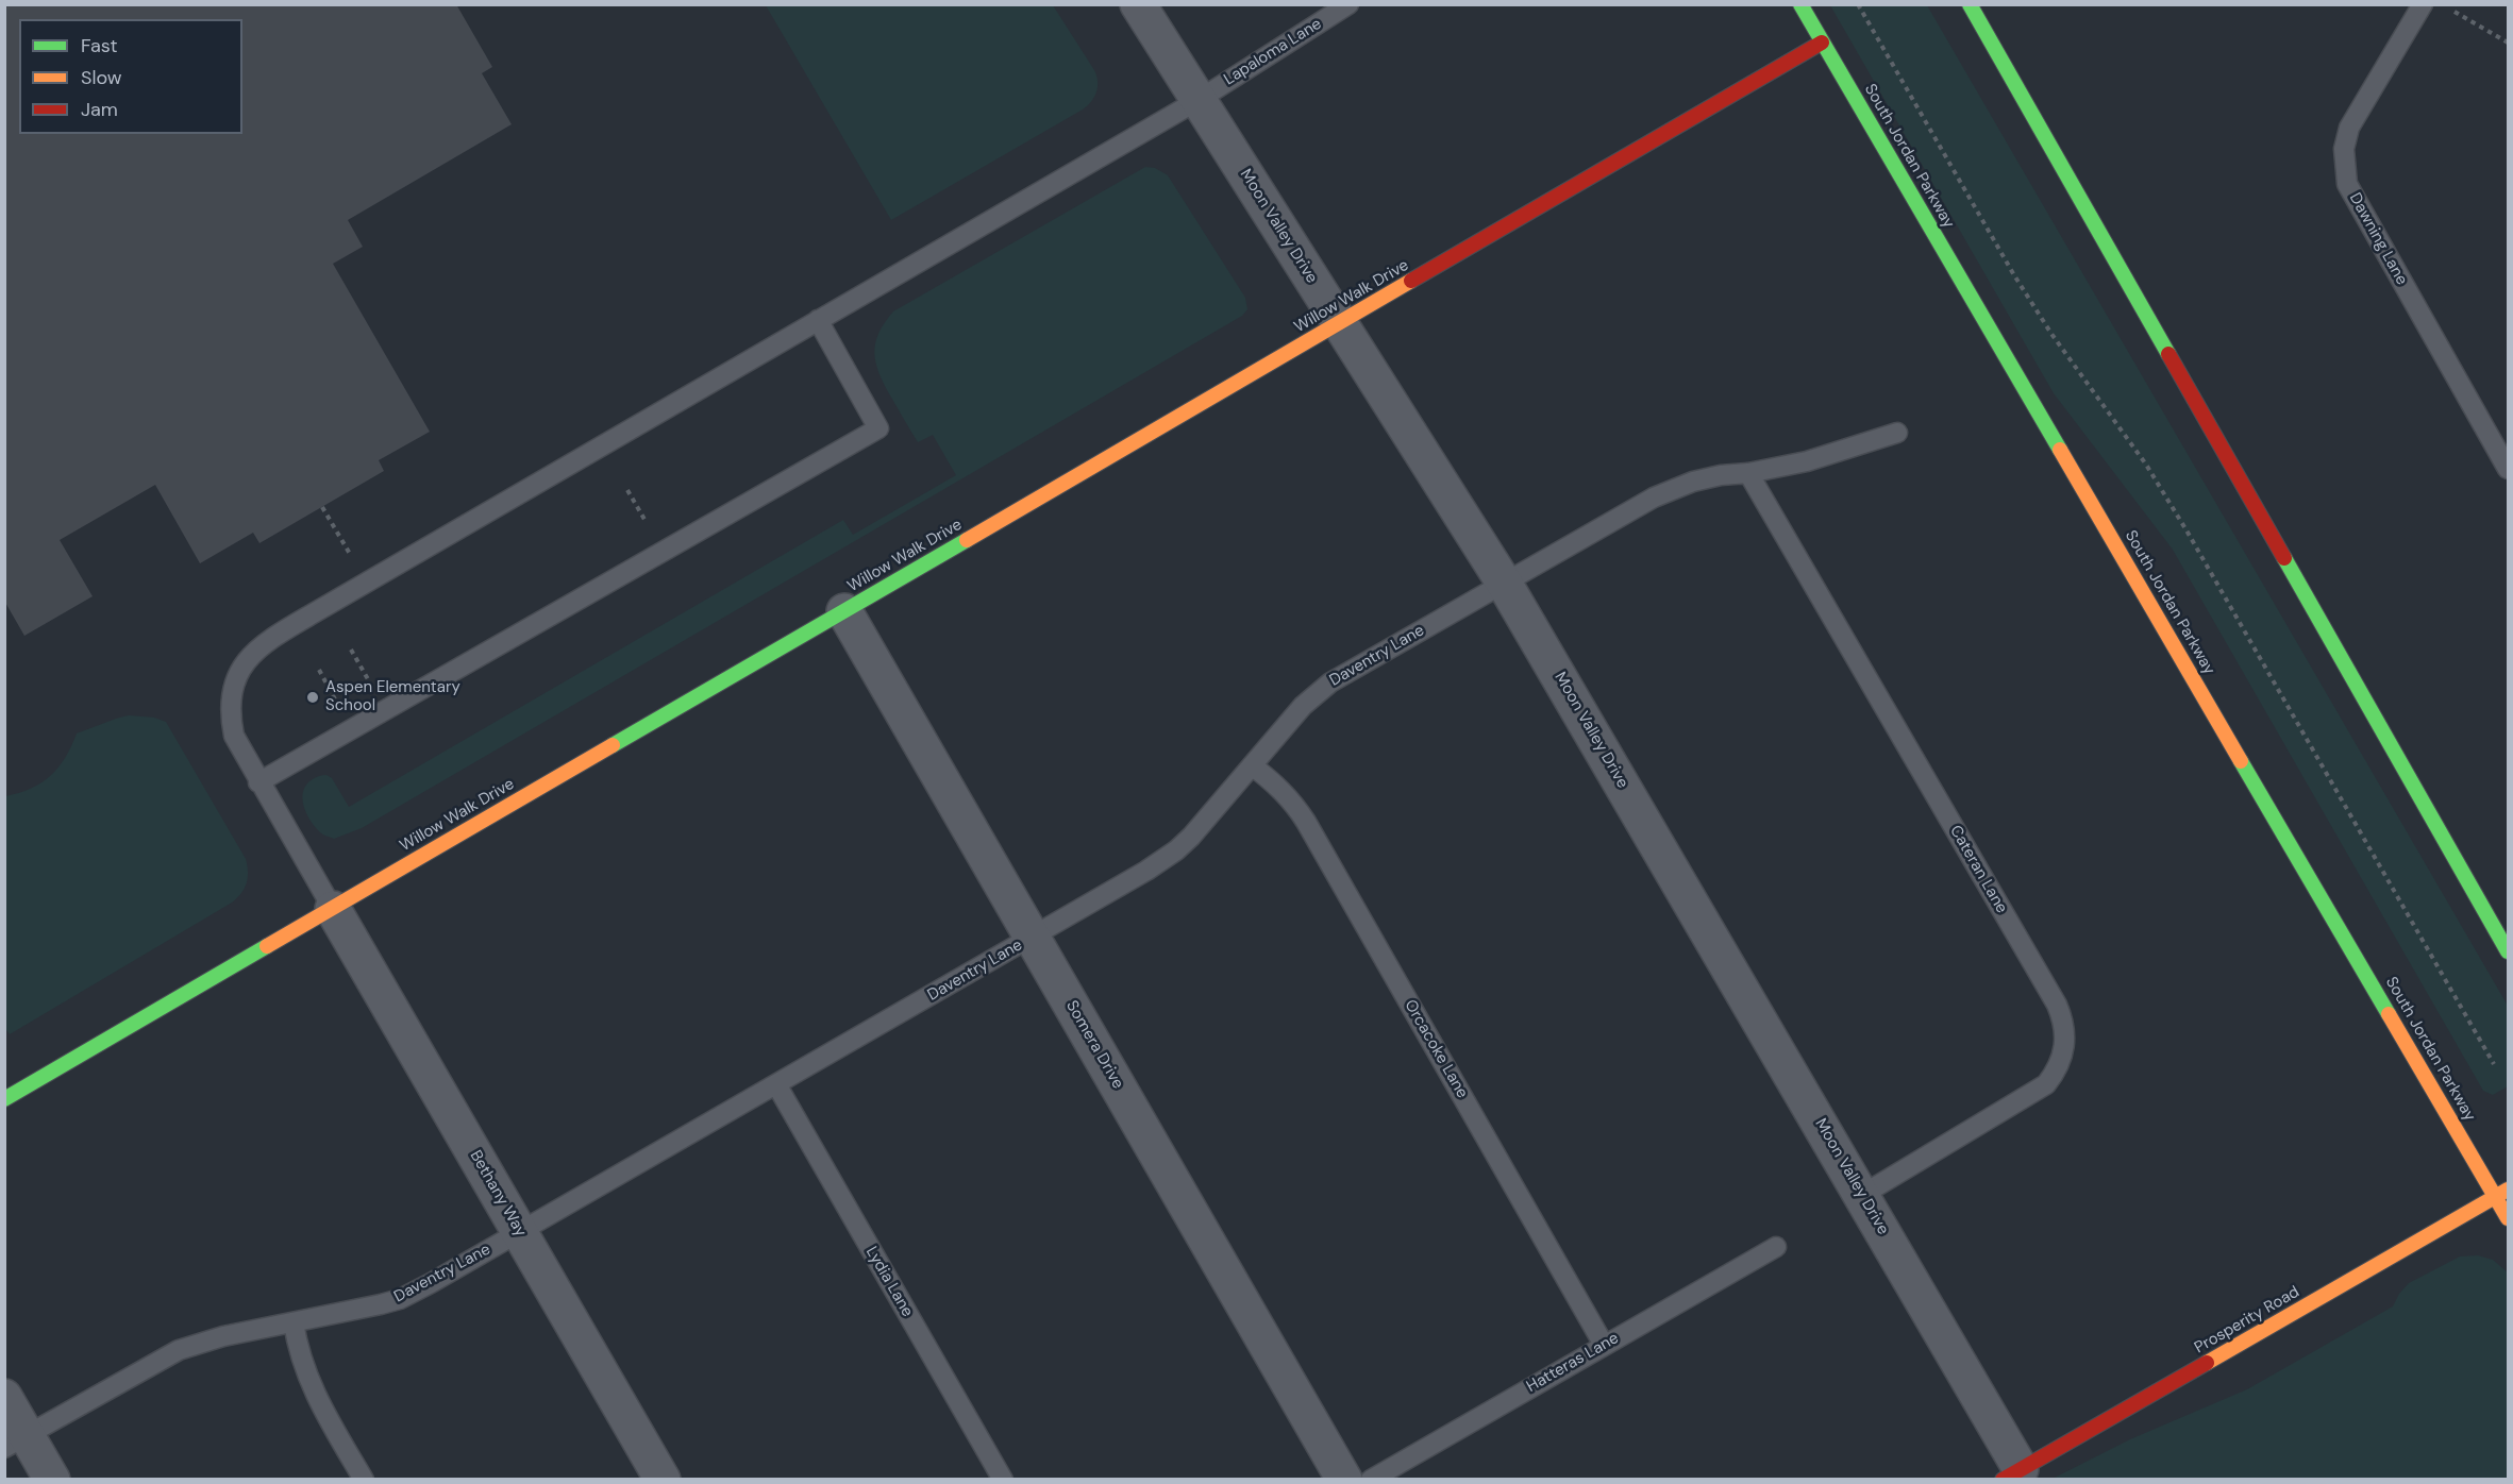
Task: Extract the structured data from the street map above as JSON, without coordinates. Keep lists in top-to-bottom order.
{
  "streets": {
    "street": [
      "South Jordan Parkway",
      "Moon Valley Drive",
      "Willow Walk Drive",
      "Somera Drive",
      "Bethany Way",
      "Prosperity Road"
    ],
    "lane": [
      "Lapaloma Lane",
      "Dawning Lane",
      "Daventry Lane",
      "Cateran Lane",
      "Orcacoke Lane",
      "Lydia Lane",
      "Hatteras Lane"
    ]
  },
  "crossings": [
    ["Lapaloma Lane", "Moon Valley Drive"],
    ["Lapaloma Lane", "Willow Walk Drive"],
    ["Lapaloma Lane", "Bethany Way"],
    ["South Jordan Parkway", "Willow Walk Drive"],
    ["South Jordan Parkway", "Prosperity Road"],
    ["Moon Valley Drive", "Willow Walk Drive"],
    ["Moon Valley Drive", "Daventry Lane"],
    ["Moon Valley Drive", "Cateran Lane"],
    ["Moon Valley Drive", "Prosperity Road"],
    ["Willow Walk Drive", "Somera Drive"],
    ["Willow Walk Drive", "Bethany Way"],
    ["Daventry Lane", "Cateran Lane"],
    ["Daventry Lane", "Somera Drive"],
    ["Daventry Lane", "Orcacoke Lane"],
    ["Daventry Lane", "Bethany Way"],
    ["Daventry Lane", "Lydia Lane"],
    ["Orcacoke Lane", "Hatteras Lane"]
  ],
  "places": ["Aspen Elementary School"],
  "legend": ["Fast", "Slow", "Jam"]
}
